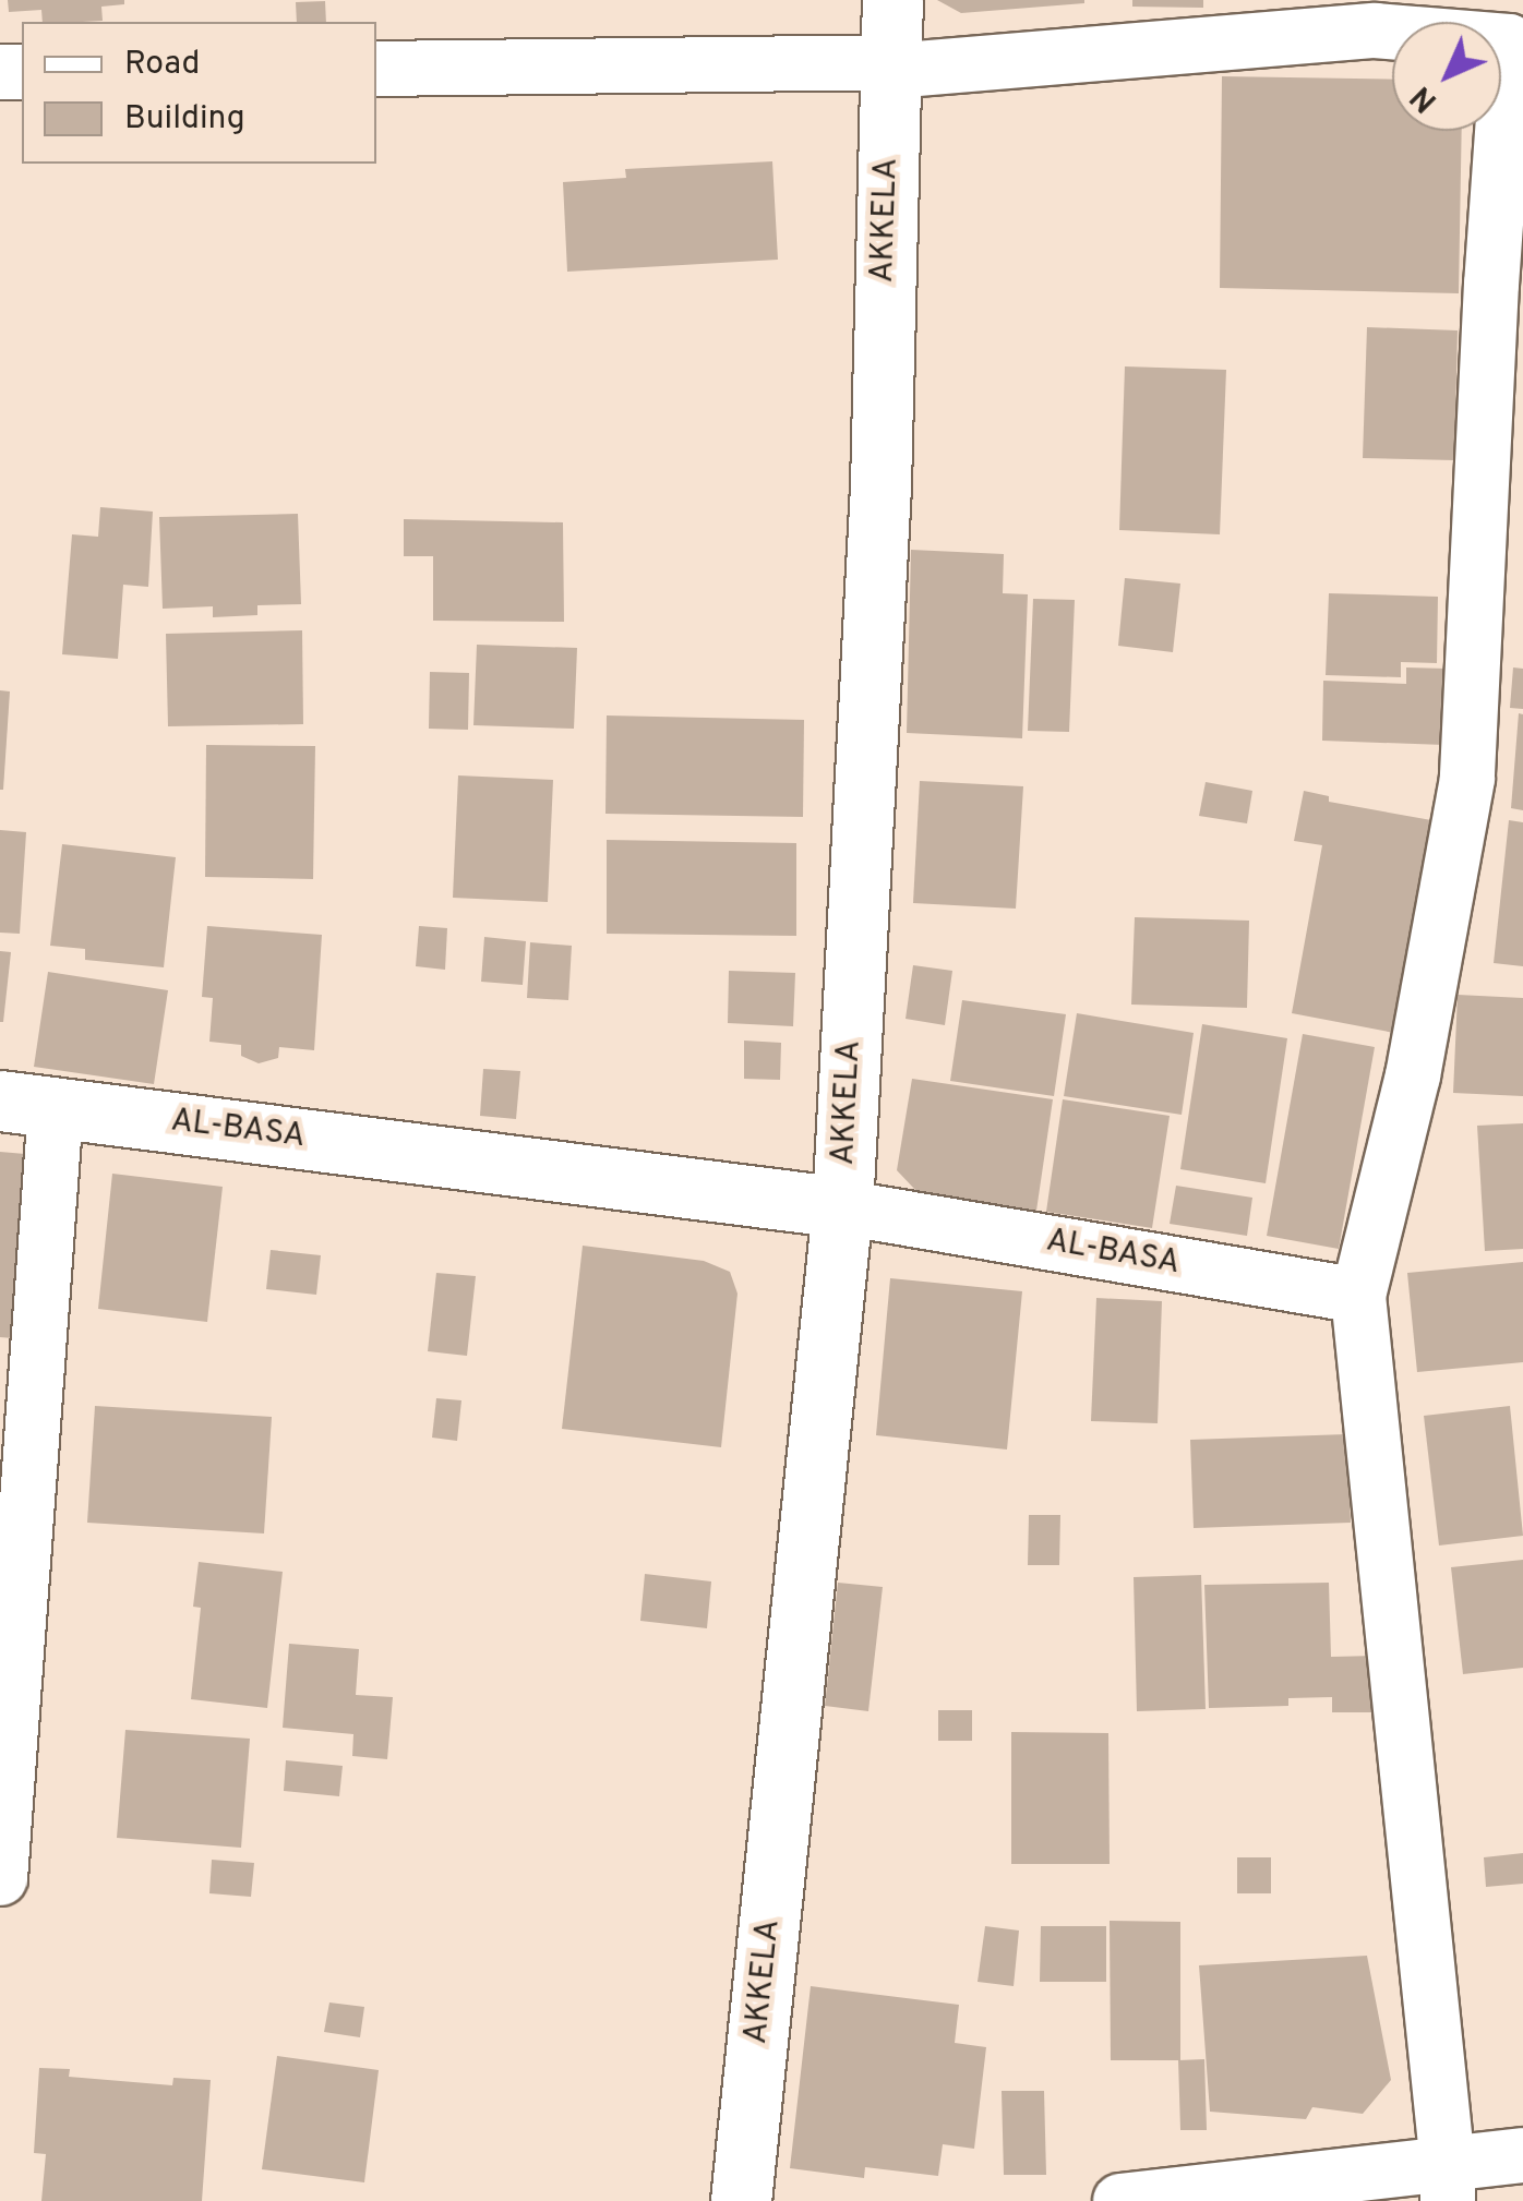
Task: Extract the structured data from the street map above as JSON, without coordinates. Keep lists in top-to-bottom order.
{
  "streets": {
    "street": ["AKKELA", "AL-BASA"]
  },
  "crossings": [
    ["AKKELA", "AL-BASA"]
  ],
  "legend": ["Road", "Building"],
  "north": "bottom left"
}
